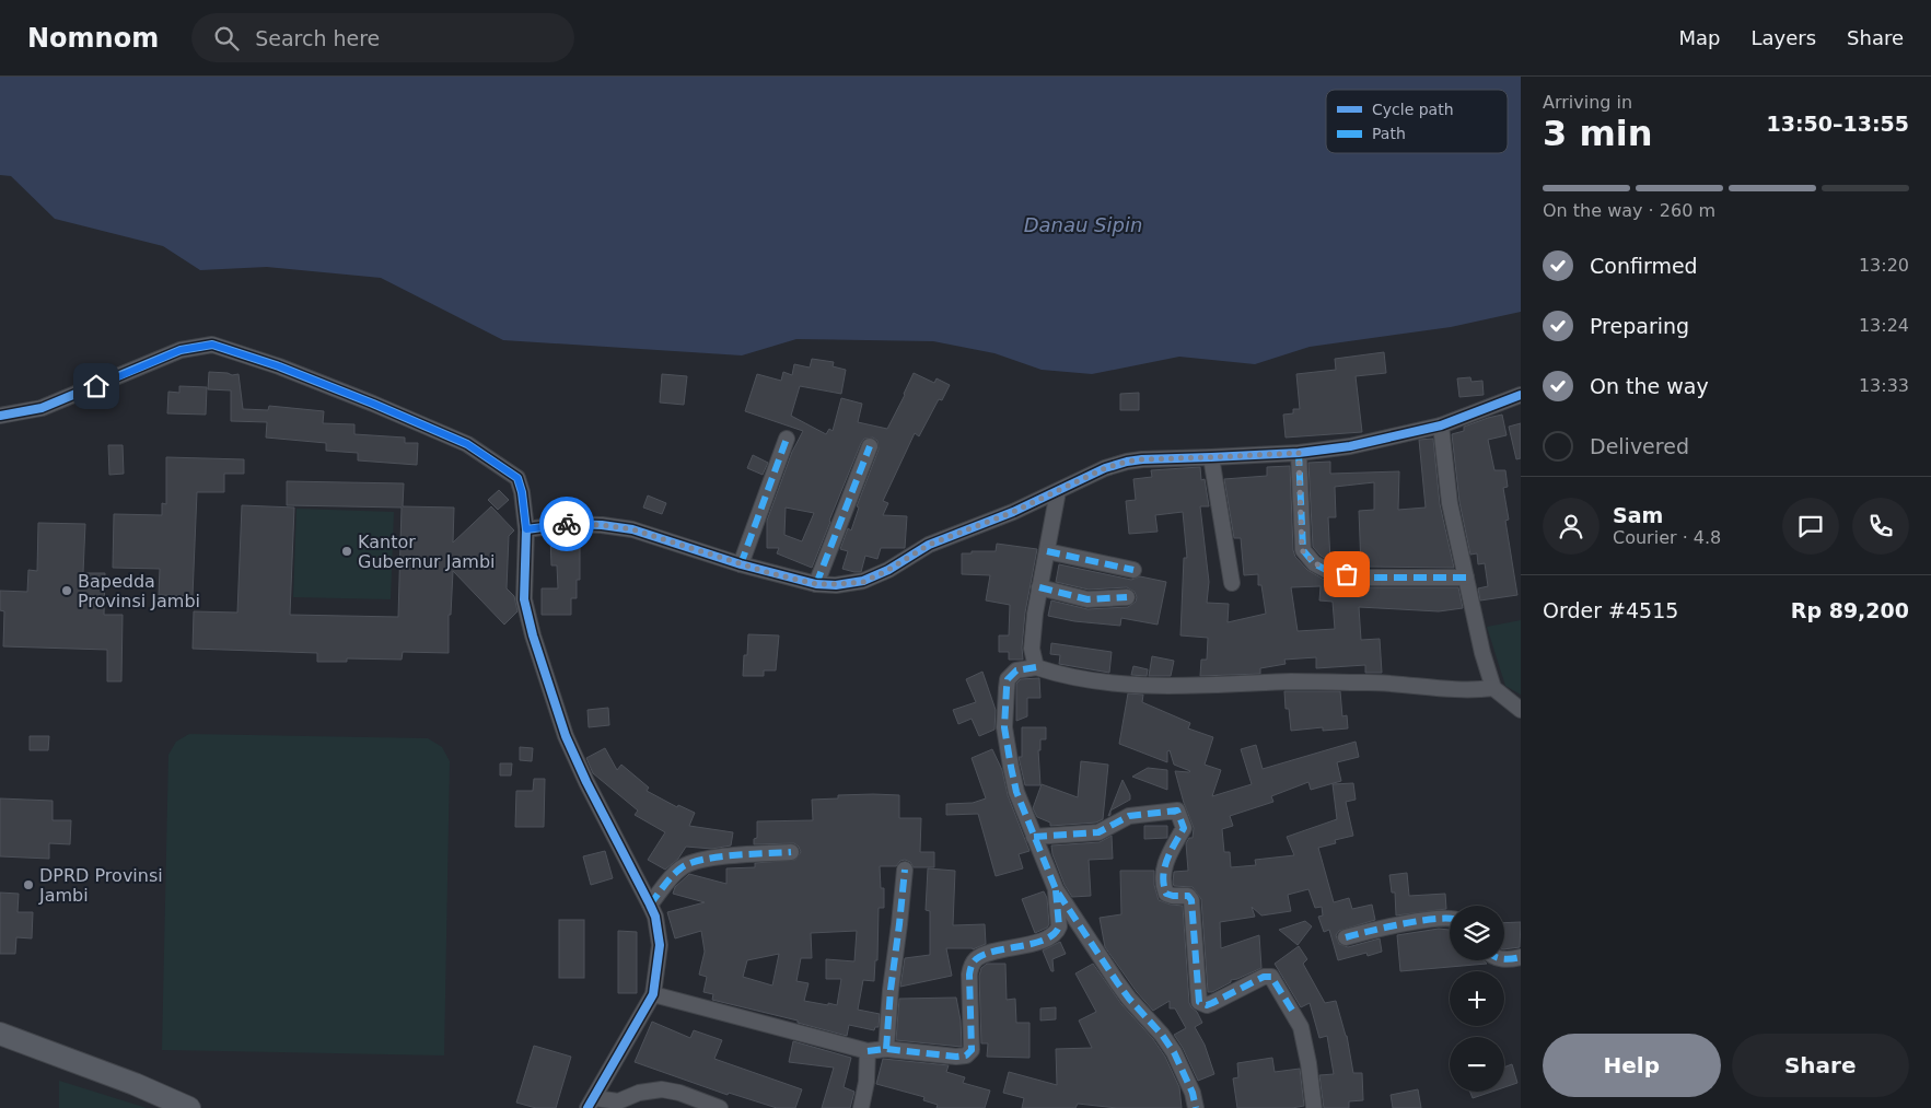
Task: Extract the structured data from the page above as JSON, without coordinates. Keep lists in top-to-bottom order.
{
  "water": ["Danau Sipin"],
  "places": ["Kantor Gubernur Jambi", "Bapedda Provinsi Jambi", "DPRD Provinsi Jambi"],
  "legend": ["Cycle path", "Path"],
  "page": {
    "header": "Nomnom",
    "search": "Search here",
    "nav": ["Map", "Layers", "Share"],
    "heading": ["3 min", "Arriving in", "13:50–13:55"],
    "panel": [
      "Sam",
      "Courier · 4.8",
      "Order #4515",
      "Rp 89,200"
    ],
    "bar": "On the way · 260 m",
    "list": [
      ["Confirmed", "13:20"],
      ["Preparing", "13:24"],
      ["On the way", "13:33"],
      "Delivered"
    ],
    "map_buttons": ["+", "−"],
    "buttons": ["Help", "Share"]
  }
}
